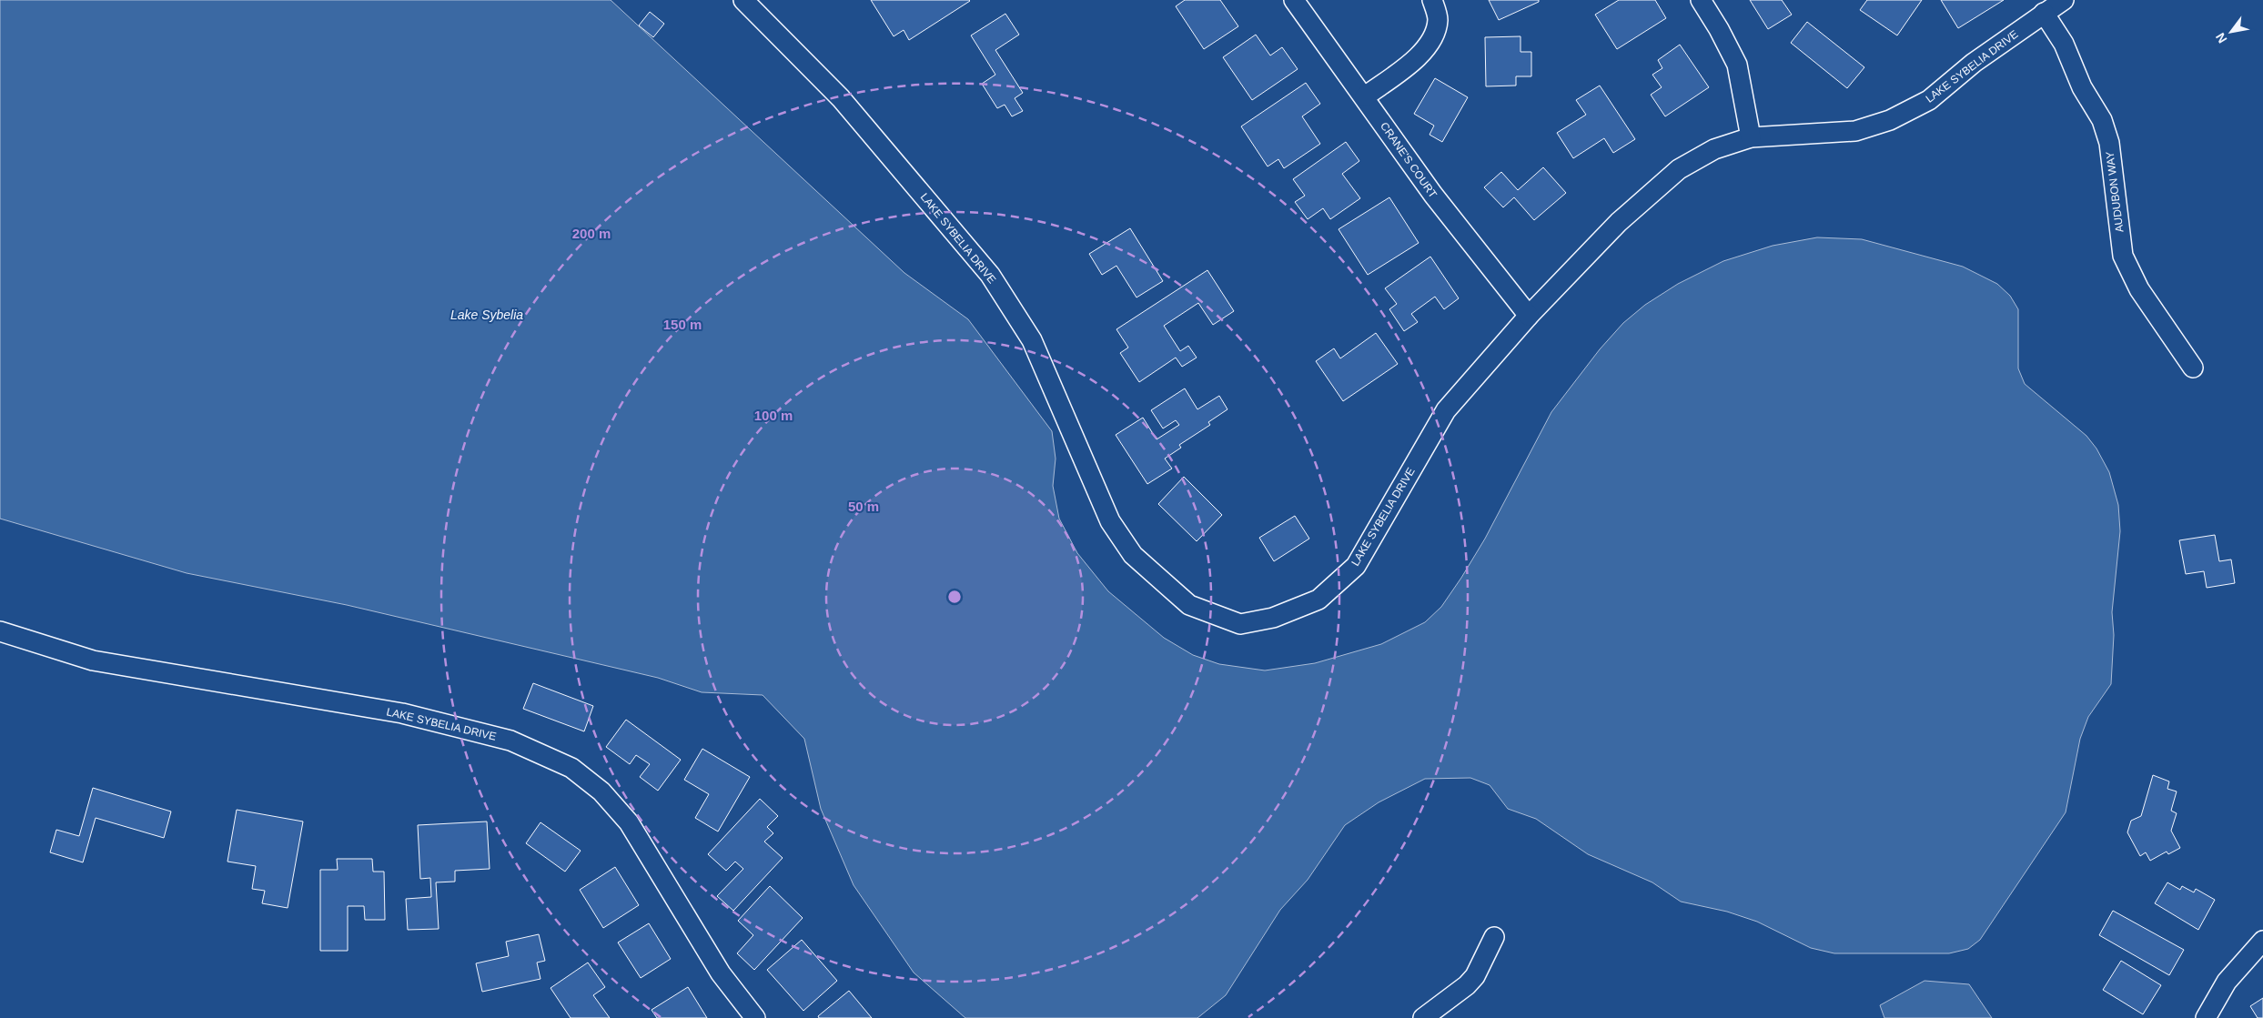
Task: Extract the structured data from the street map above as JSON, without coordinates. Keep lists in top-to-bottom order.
{
  "streets": {
    "street": ["LAKE SYBELIA DRIVE", "CRANE'S COURT", "AUDUBON WAY"]
  },
  "crossings": [
    ["LAKE SYBELIA DRIVE", "CRANE'S COURT"],
    ["LAKE SYBELIA DRIVE", "AUDUBON WAY"]
  ],
  "water": ["Lake Sybelia"],
  "north": "bottom left",
  "rings": [
    "200 m",
    "150 m",
    "100 m",
    "50 m"
  ]
}
